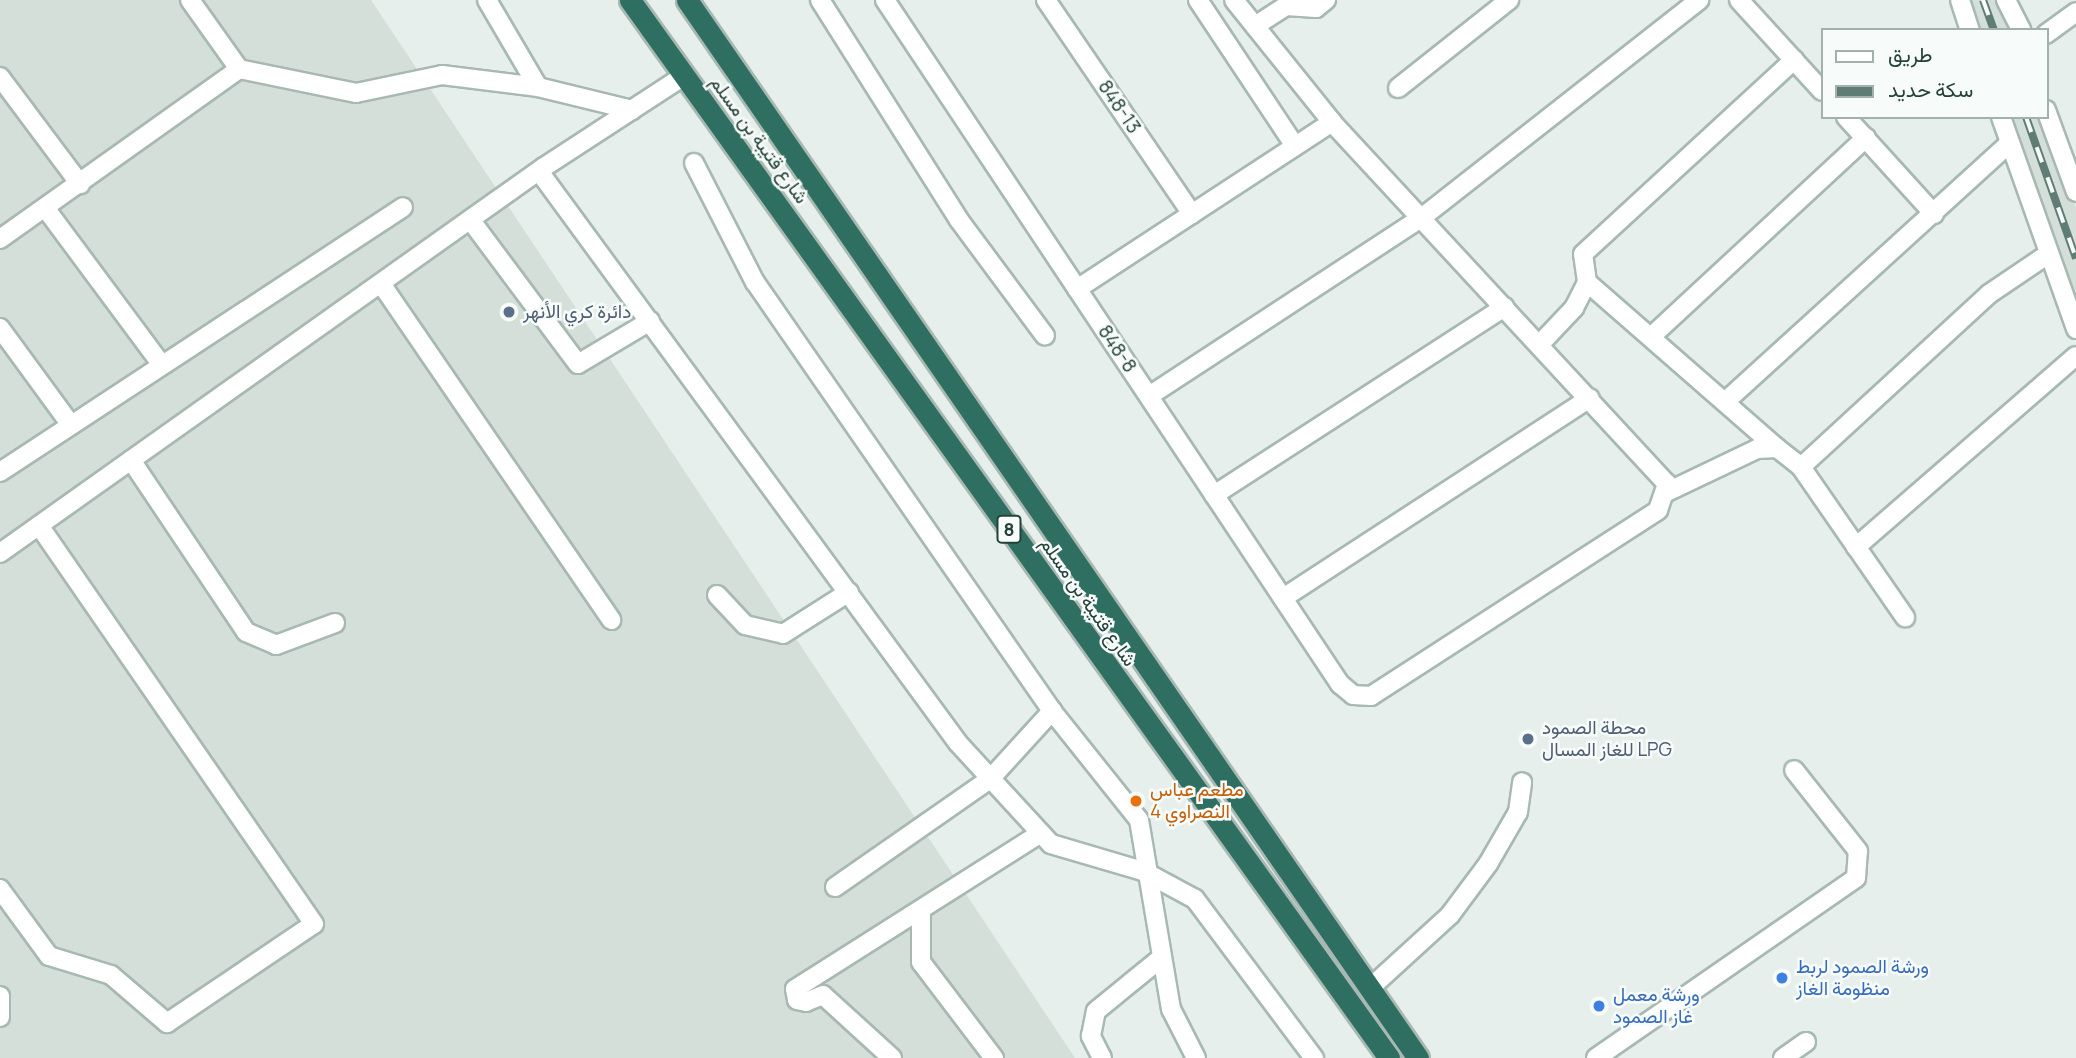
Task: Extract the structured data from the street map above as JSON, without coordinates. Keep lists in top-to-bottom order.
{
  "streets": {
    "highway": ["شارع قتيبة بن مسلم", "8"],
    "street": ["848-13", "848-8"]
  },
  "places": [
    "دائرة كري الأنهر",
    "محطة الصمود للغاز المسال LPG",
    "مطعم عباس النصراوي 4",
    "ورشة الصمود لربط منظومة الغاز",
    "ورشة معمل غاز الصمود"
  ],
  "legend": ["طريق", "سكة حديد"]
}
